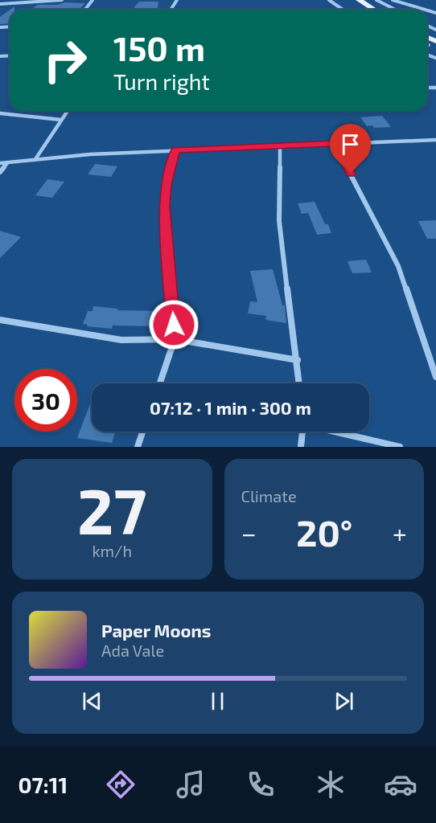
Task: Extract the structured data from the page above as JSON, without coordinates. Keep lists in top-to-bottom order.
{
  "page": {
    "turn": ["150 m", "Turn right"],
    "limit": "30",
    "trip": "07:12 · 1 min · 300 m",
    "tile": [
      ["27", "km/h"],
      "Climate"
    ],
    "heat": ["−", "20°", "+"],
    "song": ["Paper Moons", "Ada Vale"],
    "tabs": "07:11"
  }
}
